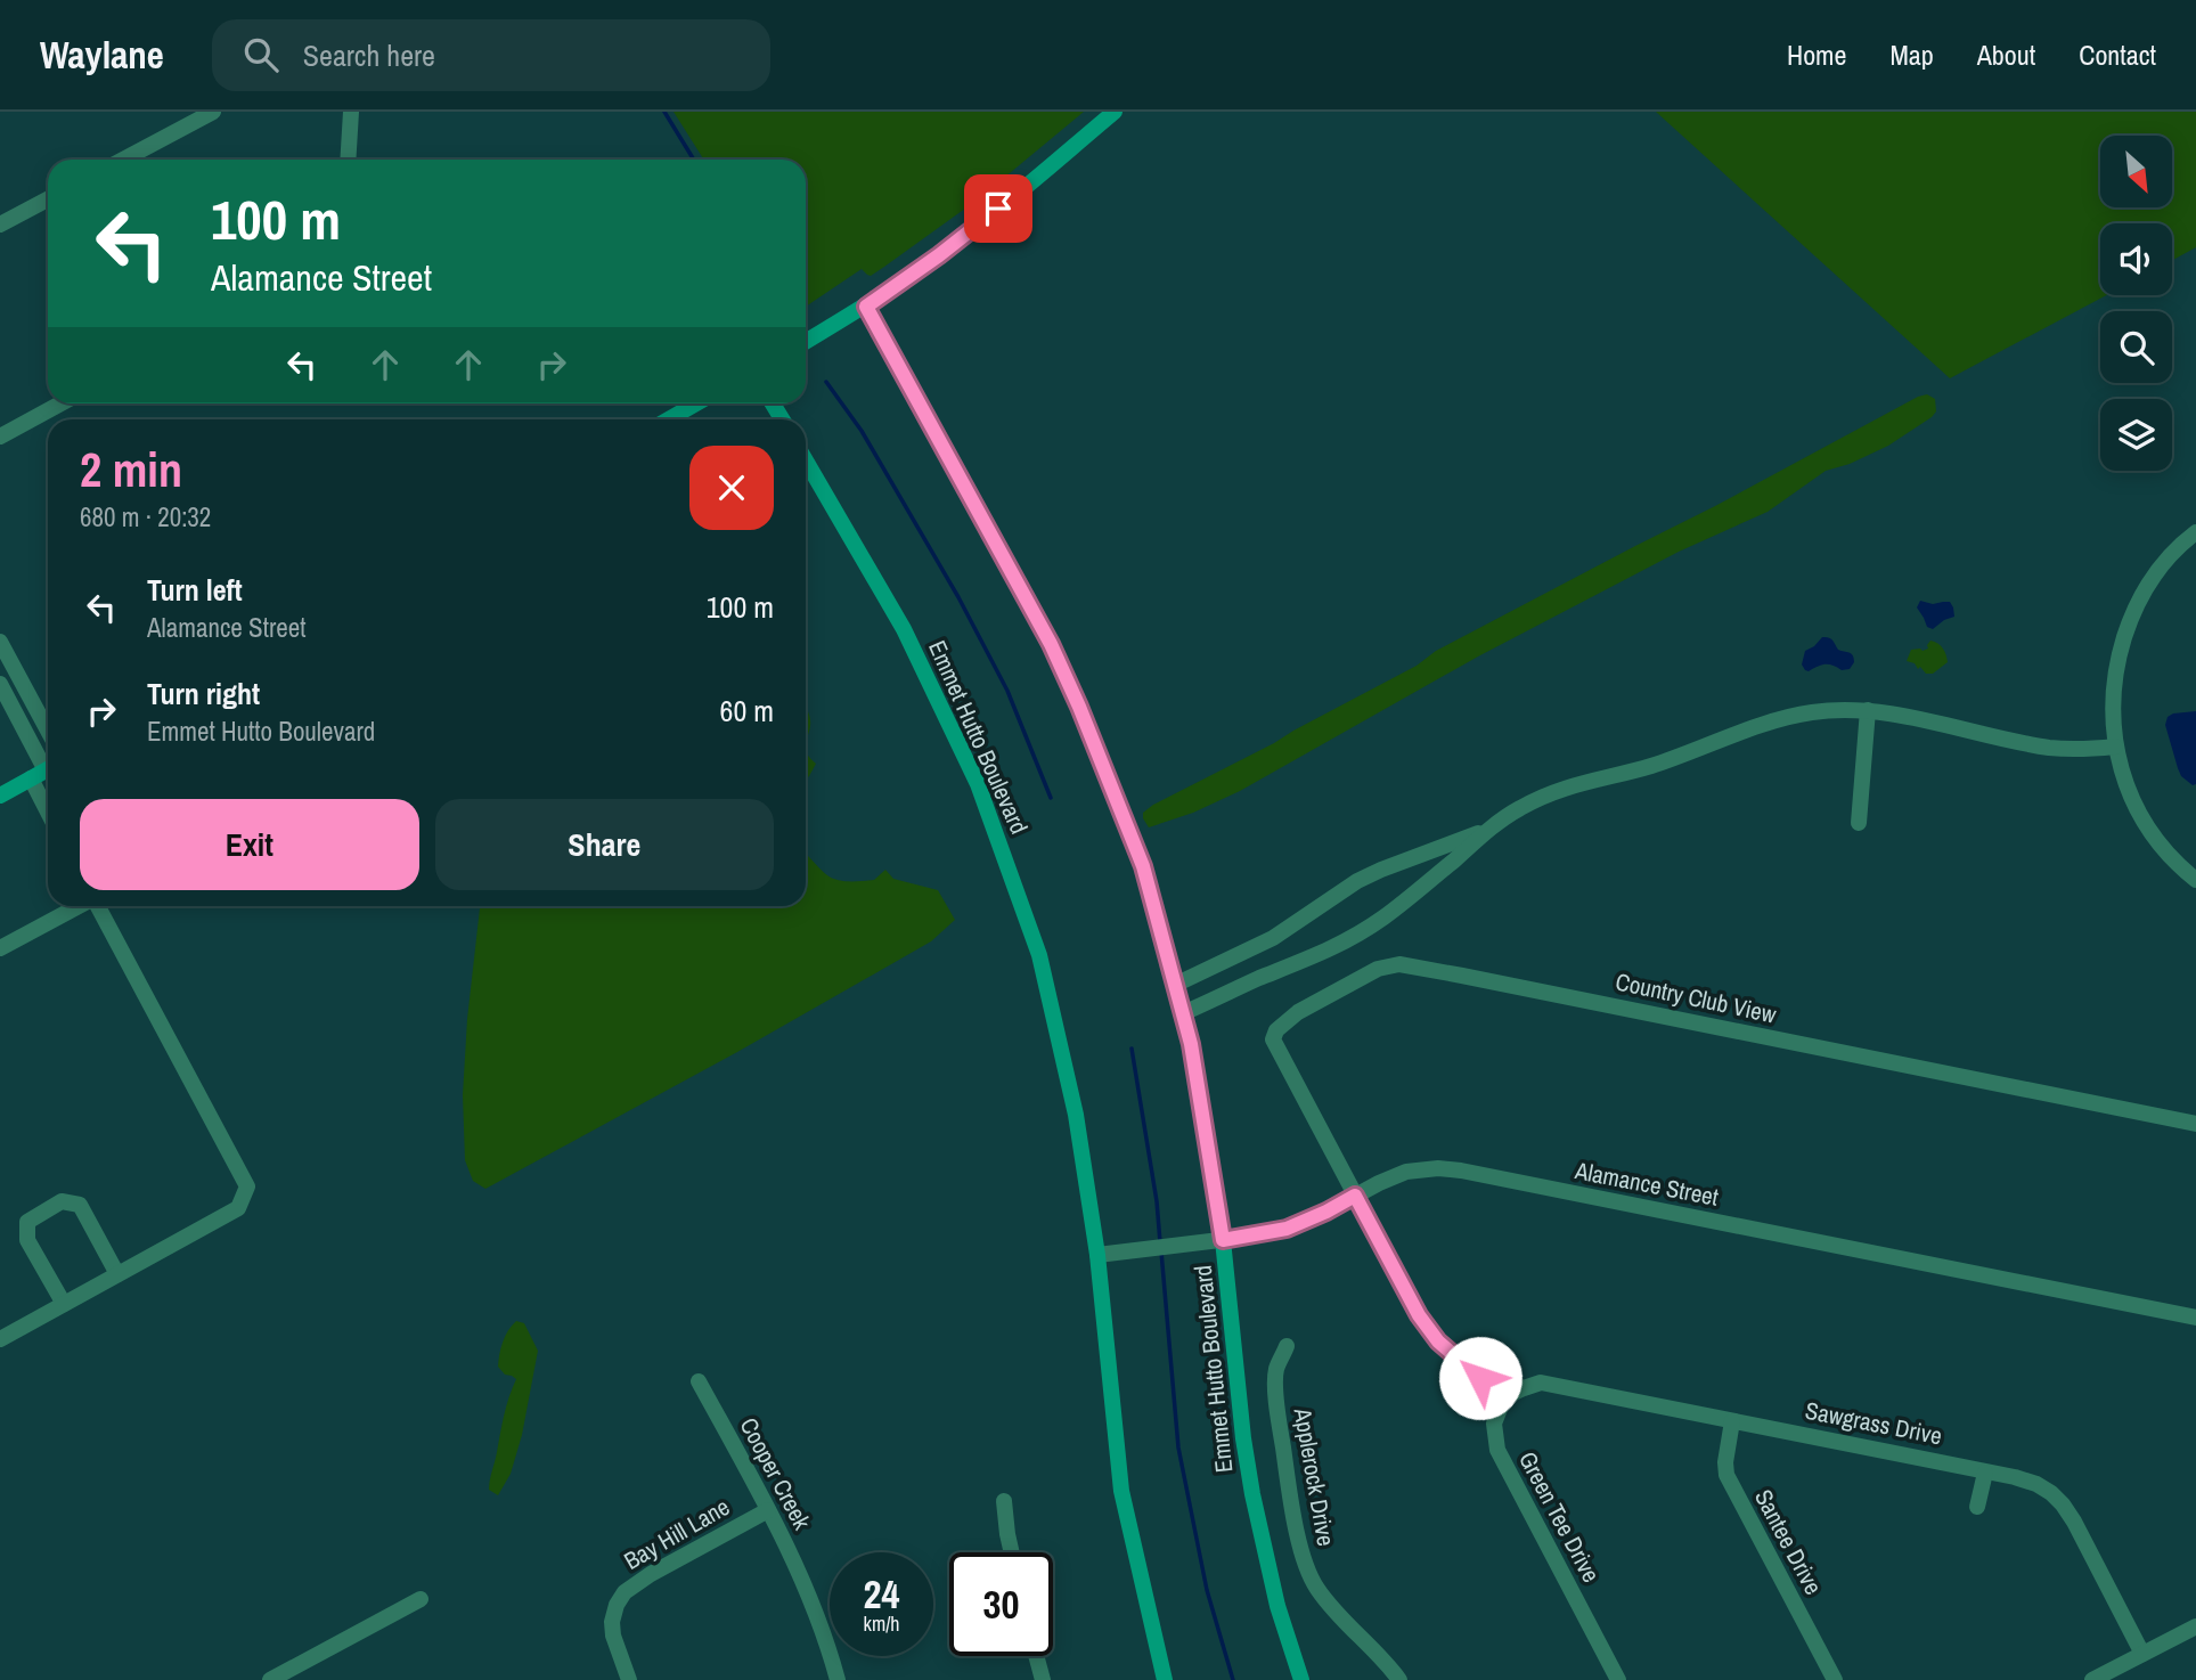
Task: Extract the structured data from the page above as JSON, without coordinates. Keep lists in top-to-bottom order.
{
  "streets": {
    "street": [
      "Emmet Hutto Boulevard",
      "Country Club View",
      "Alamance Street",
      "Sawgrass Drive",
      "Cooper Creek",
      "Applerock Drive",
      "Green Tee Drive",
      "Bay Hill Lane",
      "Santee Drive"
    ]
  },
  "crossings": [
    ["Emmet Hutto Boulevard", "Alamance Street"],
    ["Country Club View", "Alamance Street"],
    ["Sawgrass Drive", "Green Tee Drive"],
    ["Sawgrass Drive", "Santee Drive"],
    ["Cooper Creek", "Bay Hill Lane"]
  ],
  "north": "bottom right",
  "page": {
    "header": "Waylane",
    "search": "Search here",
    "nav": [
      "Home",
      "Map",
      "About",
      "Contact"
    ],
    "turn": ["100 m", "Alamance Street"],
    "heading": ["2 min", "680 m · 20:32"],
    "list": [
      {
        "name": "Turn left",
        "note": "Alamance Street",
        "value": "100 m"
      },
      {
        "name": "Turn right",
        "note": "Emmet Hutto Boulevard",
        "value": "60 m"
      }
    ],
    "buttons": ["Exit", "Share"],
    "speed": "24 km/h",
    "limit": "30"
  }
}
